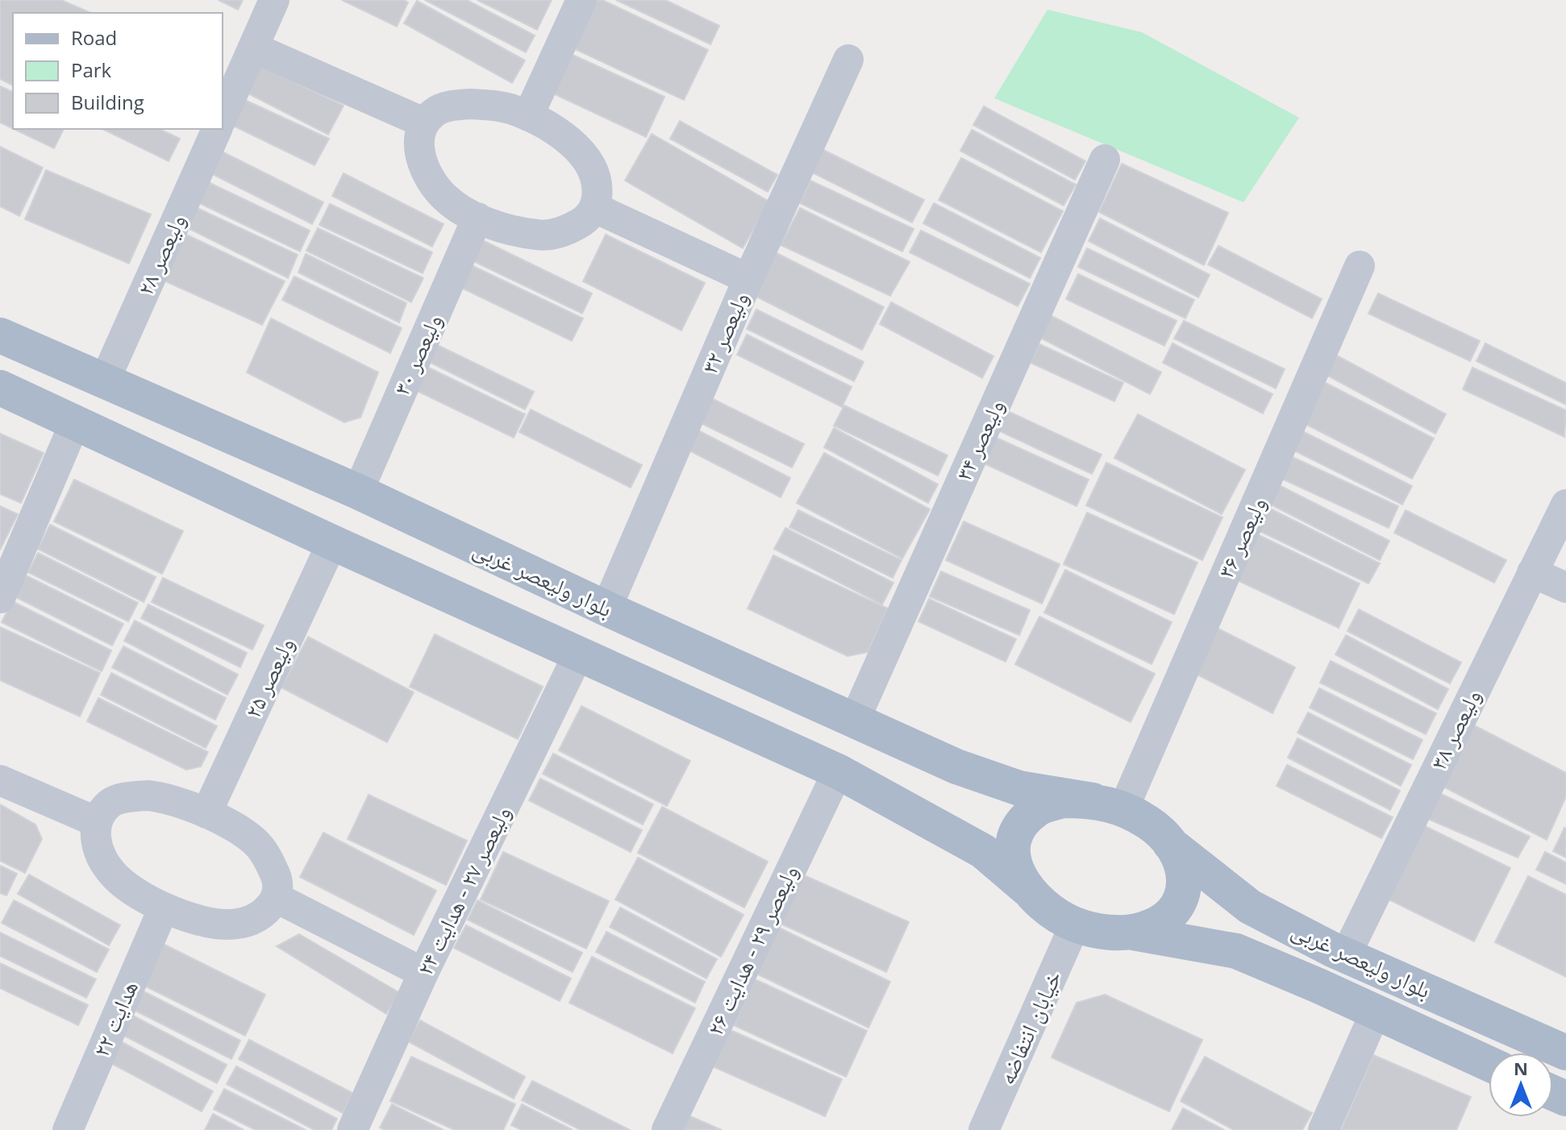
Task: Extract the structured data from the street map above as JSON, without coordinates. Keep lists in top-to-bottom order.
{
  "streets": {
    "main road": ["بلوار ولیعصر غربی"],
    "street": [
      "ولیعصر ۲۸",
      "ولیعصر ۳۲",
      "ولیعصر ۳۰",
      "ولیعصر ۳۴",
      "ولیعصر ۳۶",
      "ولیعصر ۲۵",
      "ولیعصر ۳۸",
      "ولیعصر ۲۷ - هدایت ۲۴",
      "ولیعصر ۲۹ - هدایت ۲۶",
      "هدایت ۲۲",
      "خیابان انتفاضه"
    ]
  },
  "crossings": [
    ["ولیعصر ۲۸", "بلوار ولیعصر غربی"],
    ["ولیعصر ۳۲", "بلوار ولیعصر غربی"],
    ["ولیعصر ۳۰", "بلوار ولیعصر غربی"],
    ["ولیعصر ۳۴", "بلوار ولیعصر غربی"],
    ["ولیعصر ۳۶", "بلوار ولیعصر غربی"],
    ["ولیعصر ۳۶", "خیابان انتفاضه"],
    ["بلوار ولیعصر غربی", "ولیعصر ۳۸"],
    ["بلوار ولیعصر غربی", "خیابان انتفاضه"],
    ["ولیعصر ۲۵", "هدایت ۲۲"]
  ],
  "legend": ["Road", "Park", "Building"],
  "north": "top"
}
